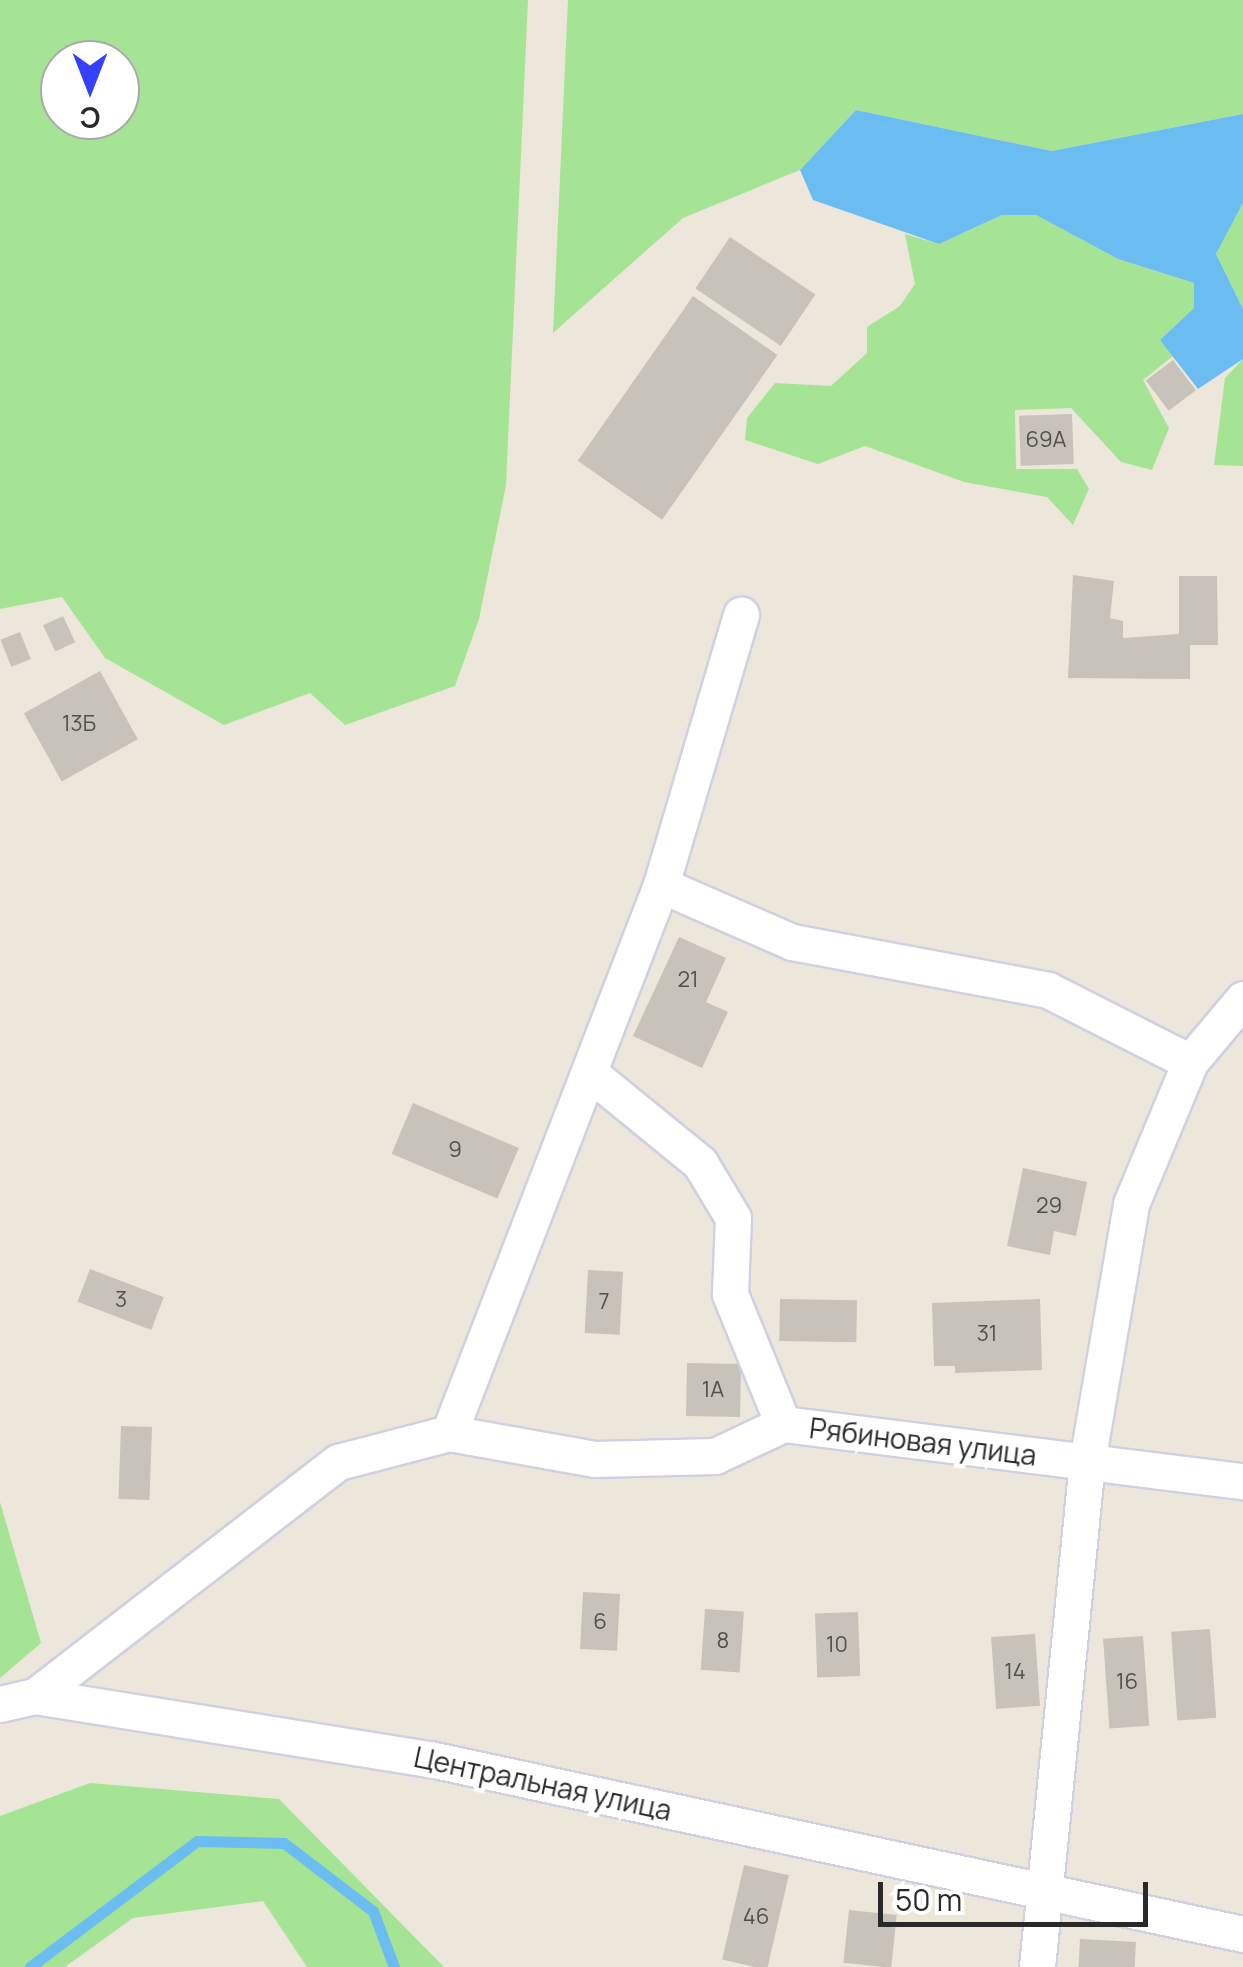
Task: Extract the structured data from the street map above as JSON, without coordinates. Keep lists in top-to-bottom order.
{
  "streets": {
    "street": ["Рябиновая улица", "Центральная улица"]
  },
  "crossings": [
    ["Рябиновая улица", "Центральная улица"]
  ],
  "house_numbers": [
    "69А",
    "13Б",
    "21",
    "9",
    "29",
    "3",
    "7",
    "31",
    "1А",
    "6",
    "8",
    "10",
    "14",
    "16",
    "46"
  ],
  "scale_bar": "50 m",
  "north": "bottom"
}
